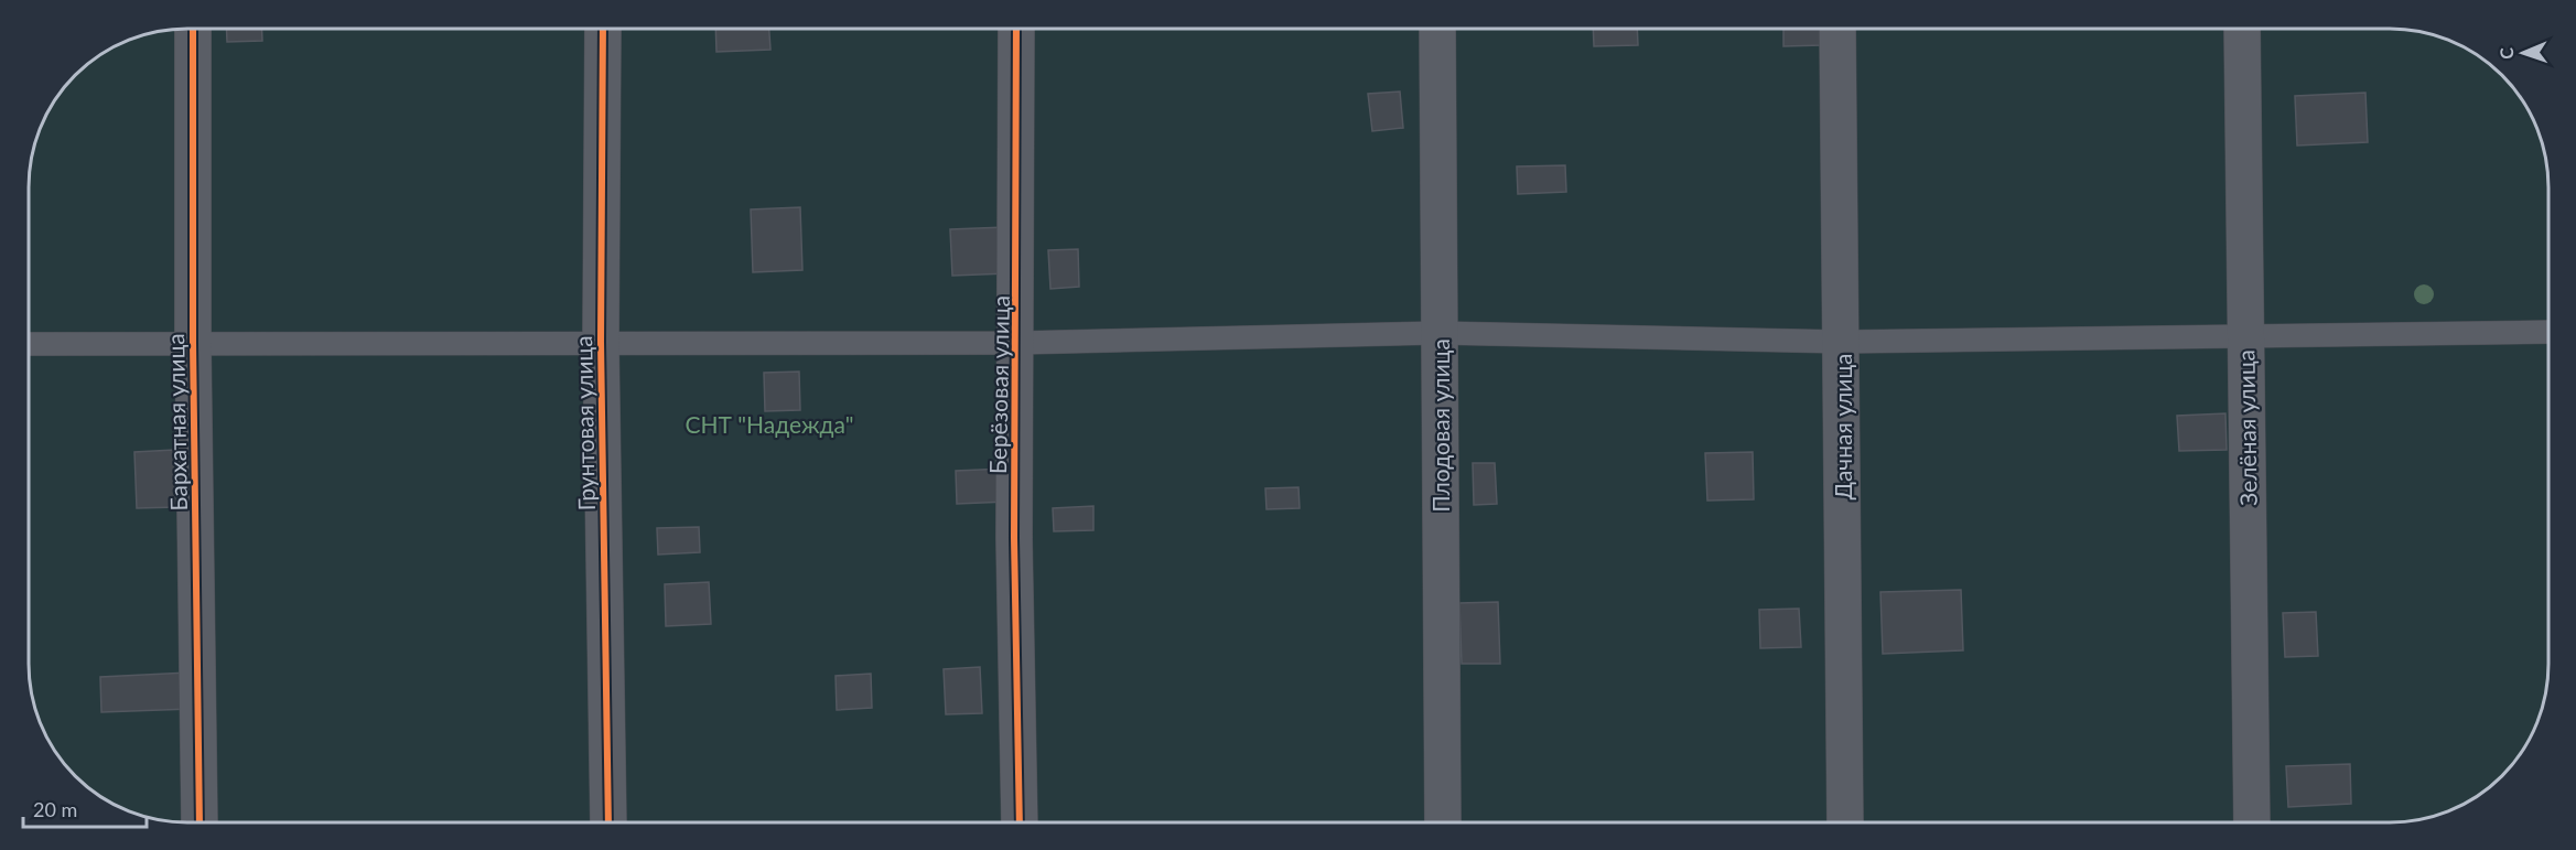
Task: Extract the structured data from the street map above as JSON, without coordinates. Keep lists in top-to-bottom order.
{
  "streets": {
    "street": [
      "Берёзовая улица",
      "Бархатная улица",
      "Грунтовая улица",
      "Плодовая улица",
      "Дачная улица",
      "Зелёная улица"
    ]
  },
  "parks": ["СНТ \"Надежда\""],
  "scale_bar": "20 m",
  "north": "left"
}
